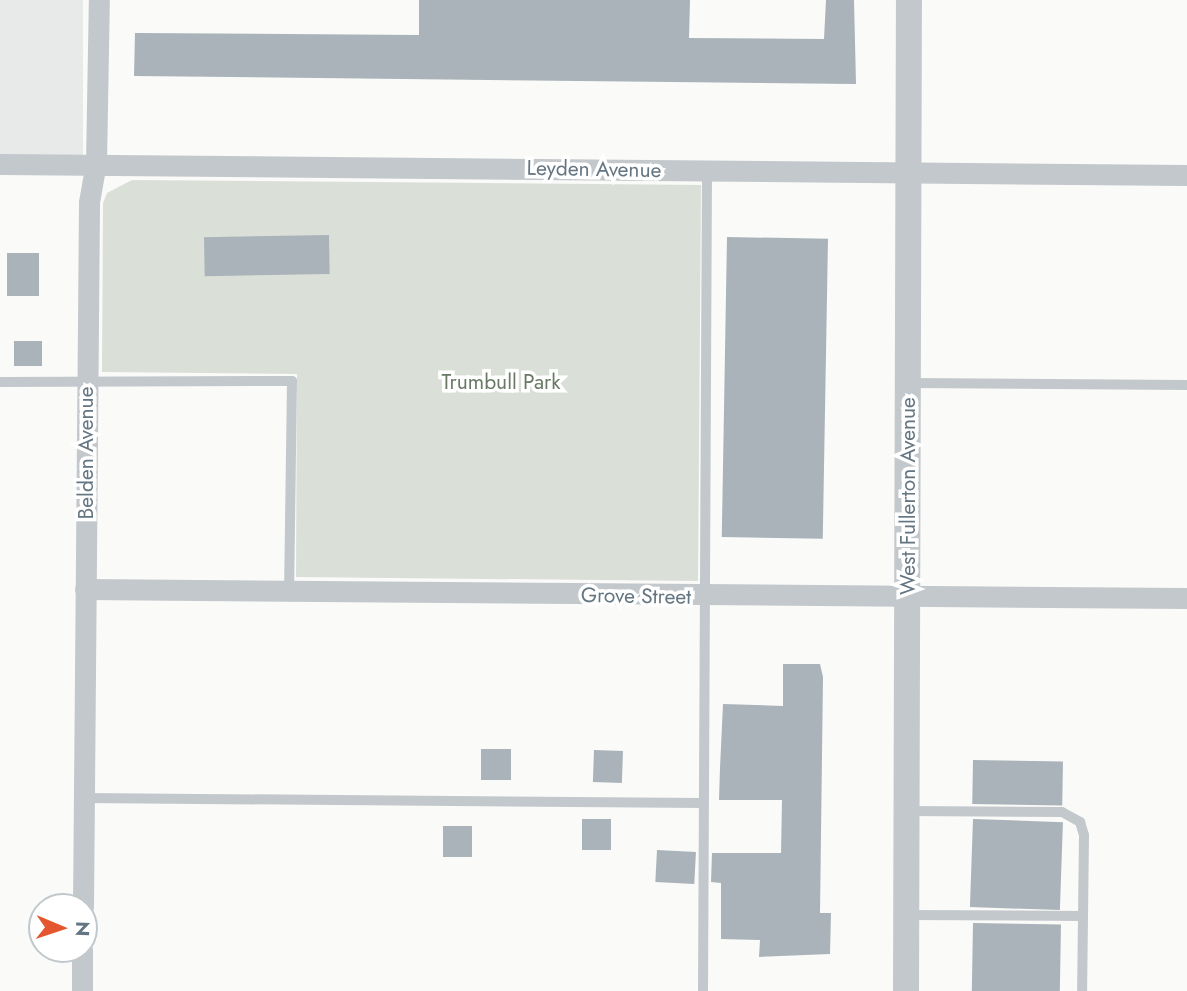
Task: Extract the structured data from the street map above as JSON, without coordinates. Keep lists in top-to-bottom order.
{
  "streets": {
    "street": [
      "Leyden Avenue",
      "Belden Avenue",
      "West Fullerton Avenue",
      "Grove Street"
    ]
  },
  "crossings": [
    ["Leyden Avenue", "Belden Avenue"],
    ["Leyden Avenue", "West Fullerton Avenue"],
    ["Belden Avenue", "Grove Street"],
    ["West Fullerton Avenue", "Grove Street"]
  ],
  "parks": ["Trumbull Park"],
  "north": "right"
}
